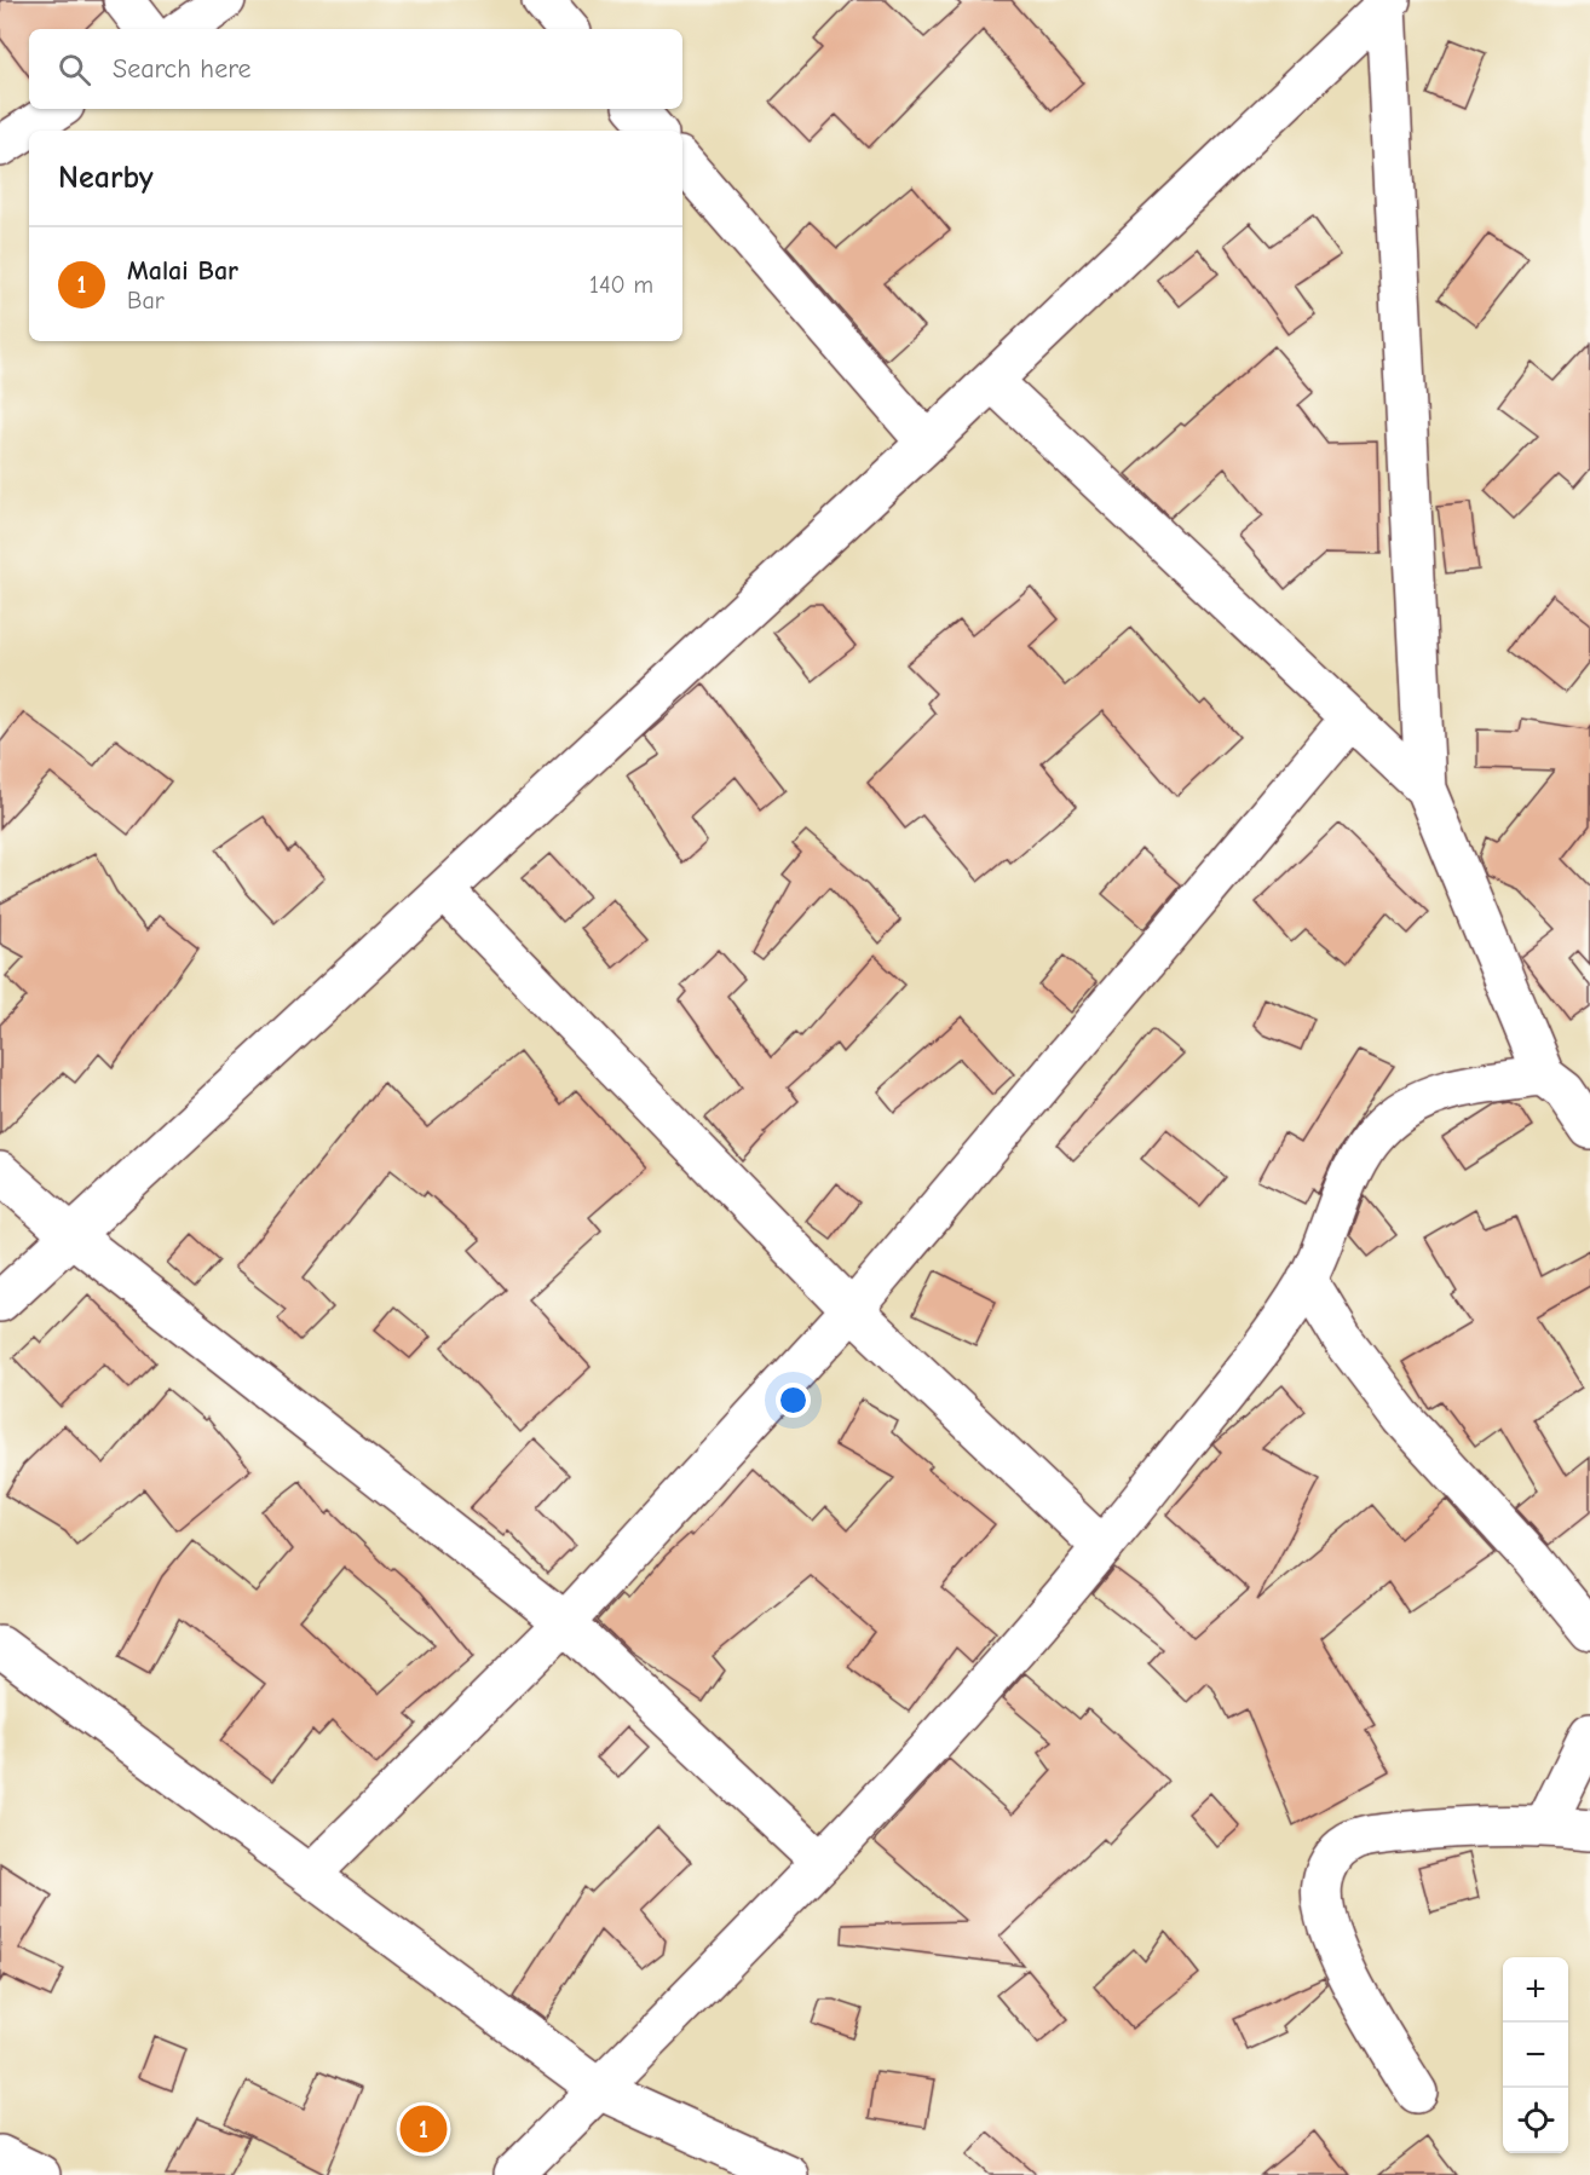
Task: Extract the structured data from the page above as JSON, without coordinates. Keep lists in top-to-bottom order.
{
  "page": {
    "search": "Search here",
    "heading": "Nearby",
    "list": [
      {
        "mark": "1",
        "name": "Malai Bar",
        "note": "Bar",
        "value": "140 m"
      }
    ],
    "map_buttons": ["+", "−"],
    "pins": "1"
  }
}
